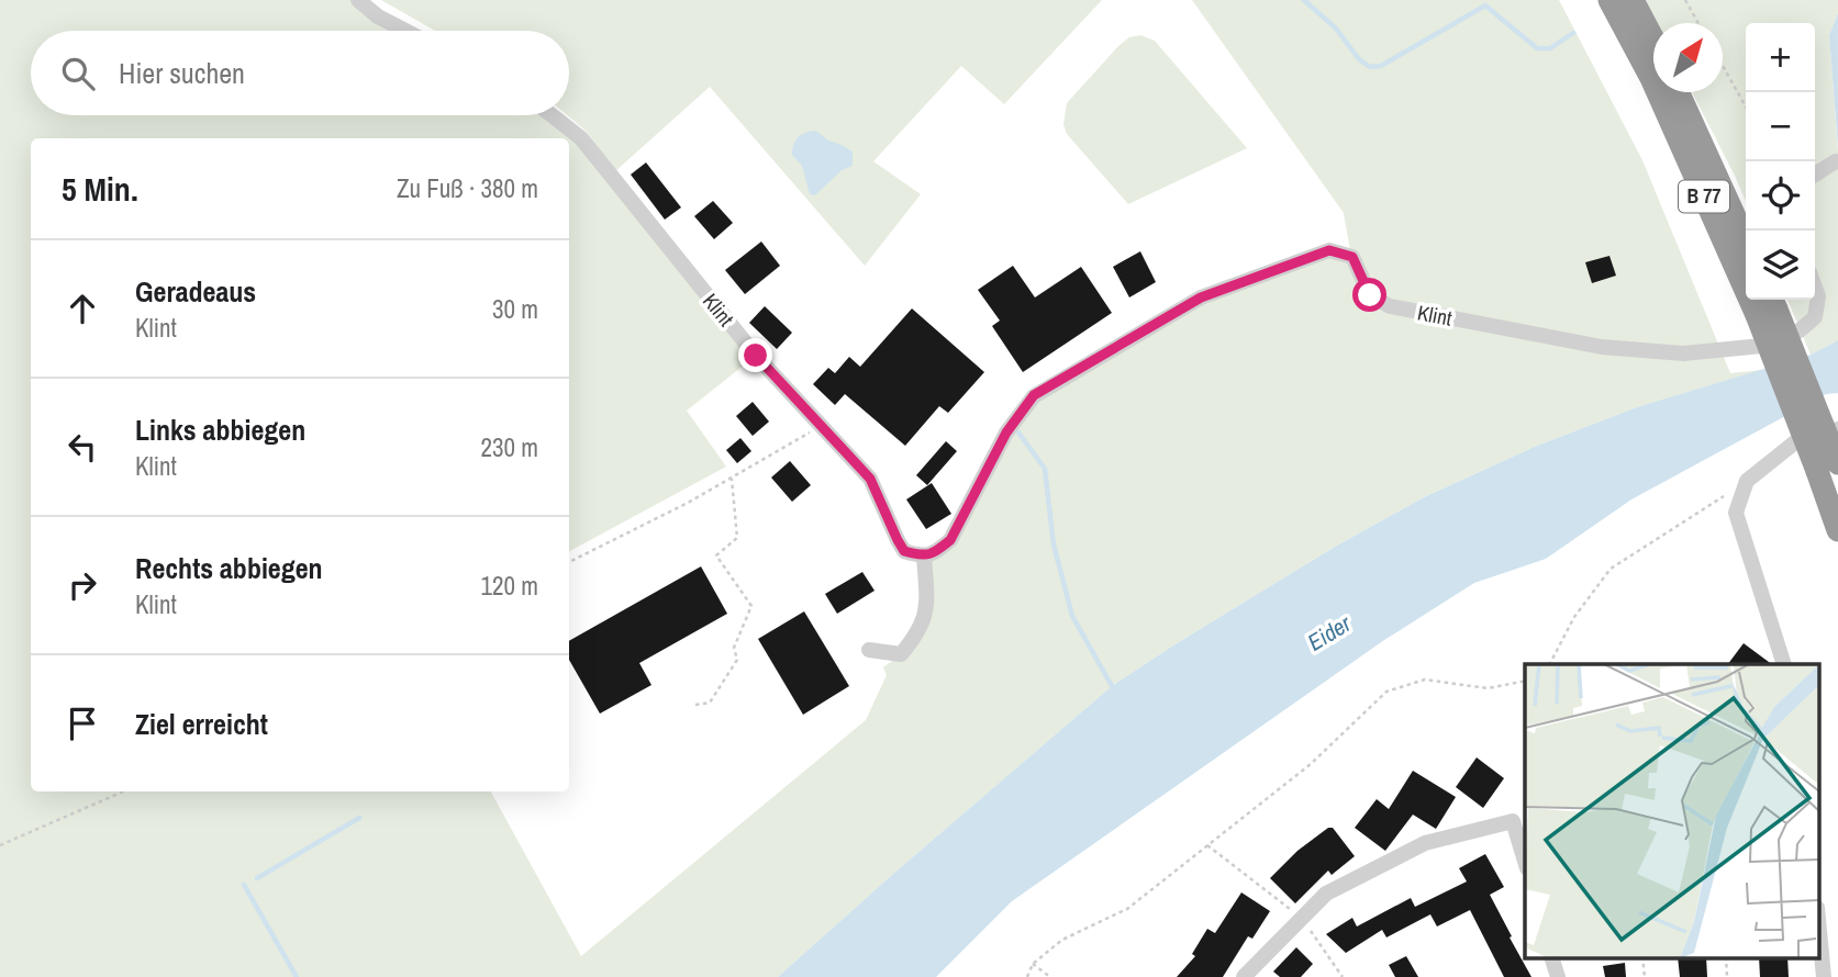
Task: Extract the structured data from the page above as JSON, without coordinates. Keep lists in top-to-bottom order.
{
  "streets": {
    "highway": ["B 77"],
    "street": ["Klint"]
  },
  "water": ["Eider"],
  "north": "top right",
  "page": {
    "map_buttons": ["+", "−"],
    "search": "Hier suchen",
    "heading": ["5 Min.", "Zu Fuß · 380 m"],
    "list": [
      ["Geradeaus", "Klint", "30 m"],
      ["Links abbiegen", "Klint", "230 m"],
      ["Rechts abbiegen", "Klint", "120 m"],
      "Ziel erreicht"
    ]
  }
}
